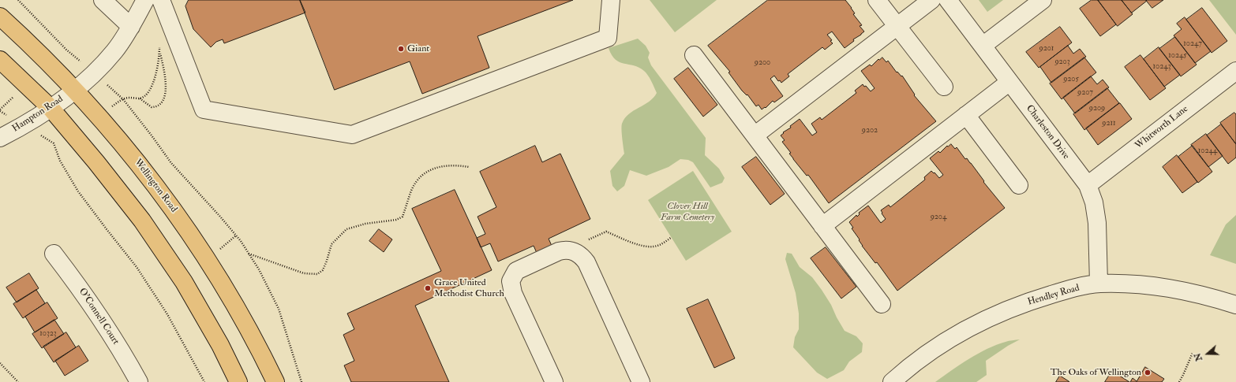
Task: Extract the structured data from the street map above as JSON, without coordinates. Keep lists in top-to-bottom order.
{
  "streets": {
    "main road": ["Wellington Road"],
    "street": [
      "Hampton Road",
      "Whitworth Lane",
      "Charleston Drive",
      "Hendley Road",
      "O'Connell Court"
    ]
  },
  "crossings": [
    ["Hampton Road", "Wellington Road"],
    ["Whitworth Lane", "Charleston Drive"],
    ["Charleston Drive", "Hendley Road"]
  ],
  "parks": ["Clover Hill Farm Cemetery"],
  "places": ["Giant", "Grace United Methodist Church", "The Oaks of Wellington"],
  "house_numbers": [
    "10247",
    "9201",
    "10245",
    "9203",
    "9200",
    "10243",
    "9205",
    "9207",
    "9209",
    "9211",
    "9202",
    "10244",
    "9204",
    "10323"
  ],
  "north": "left"
}
